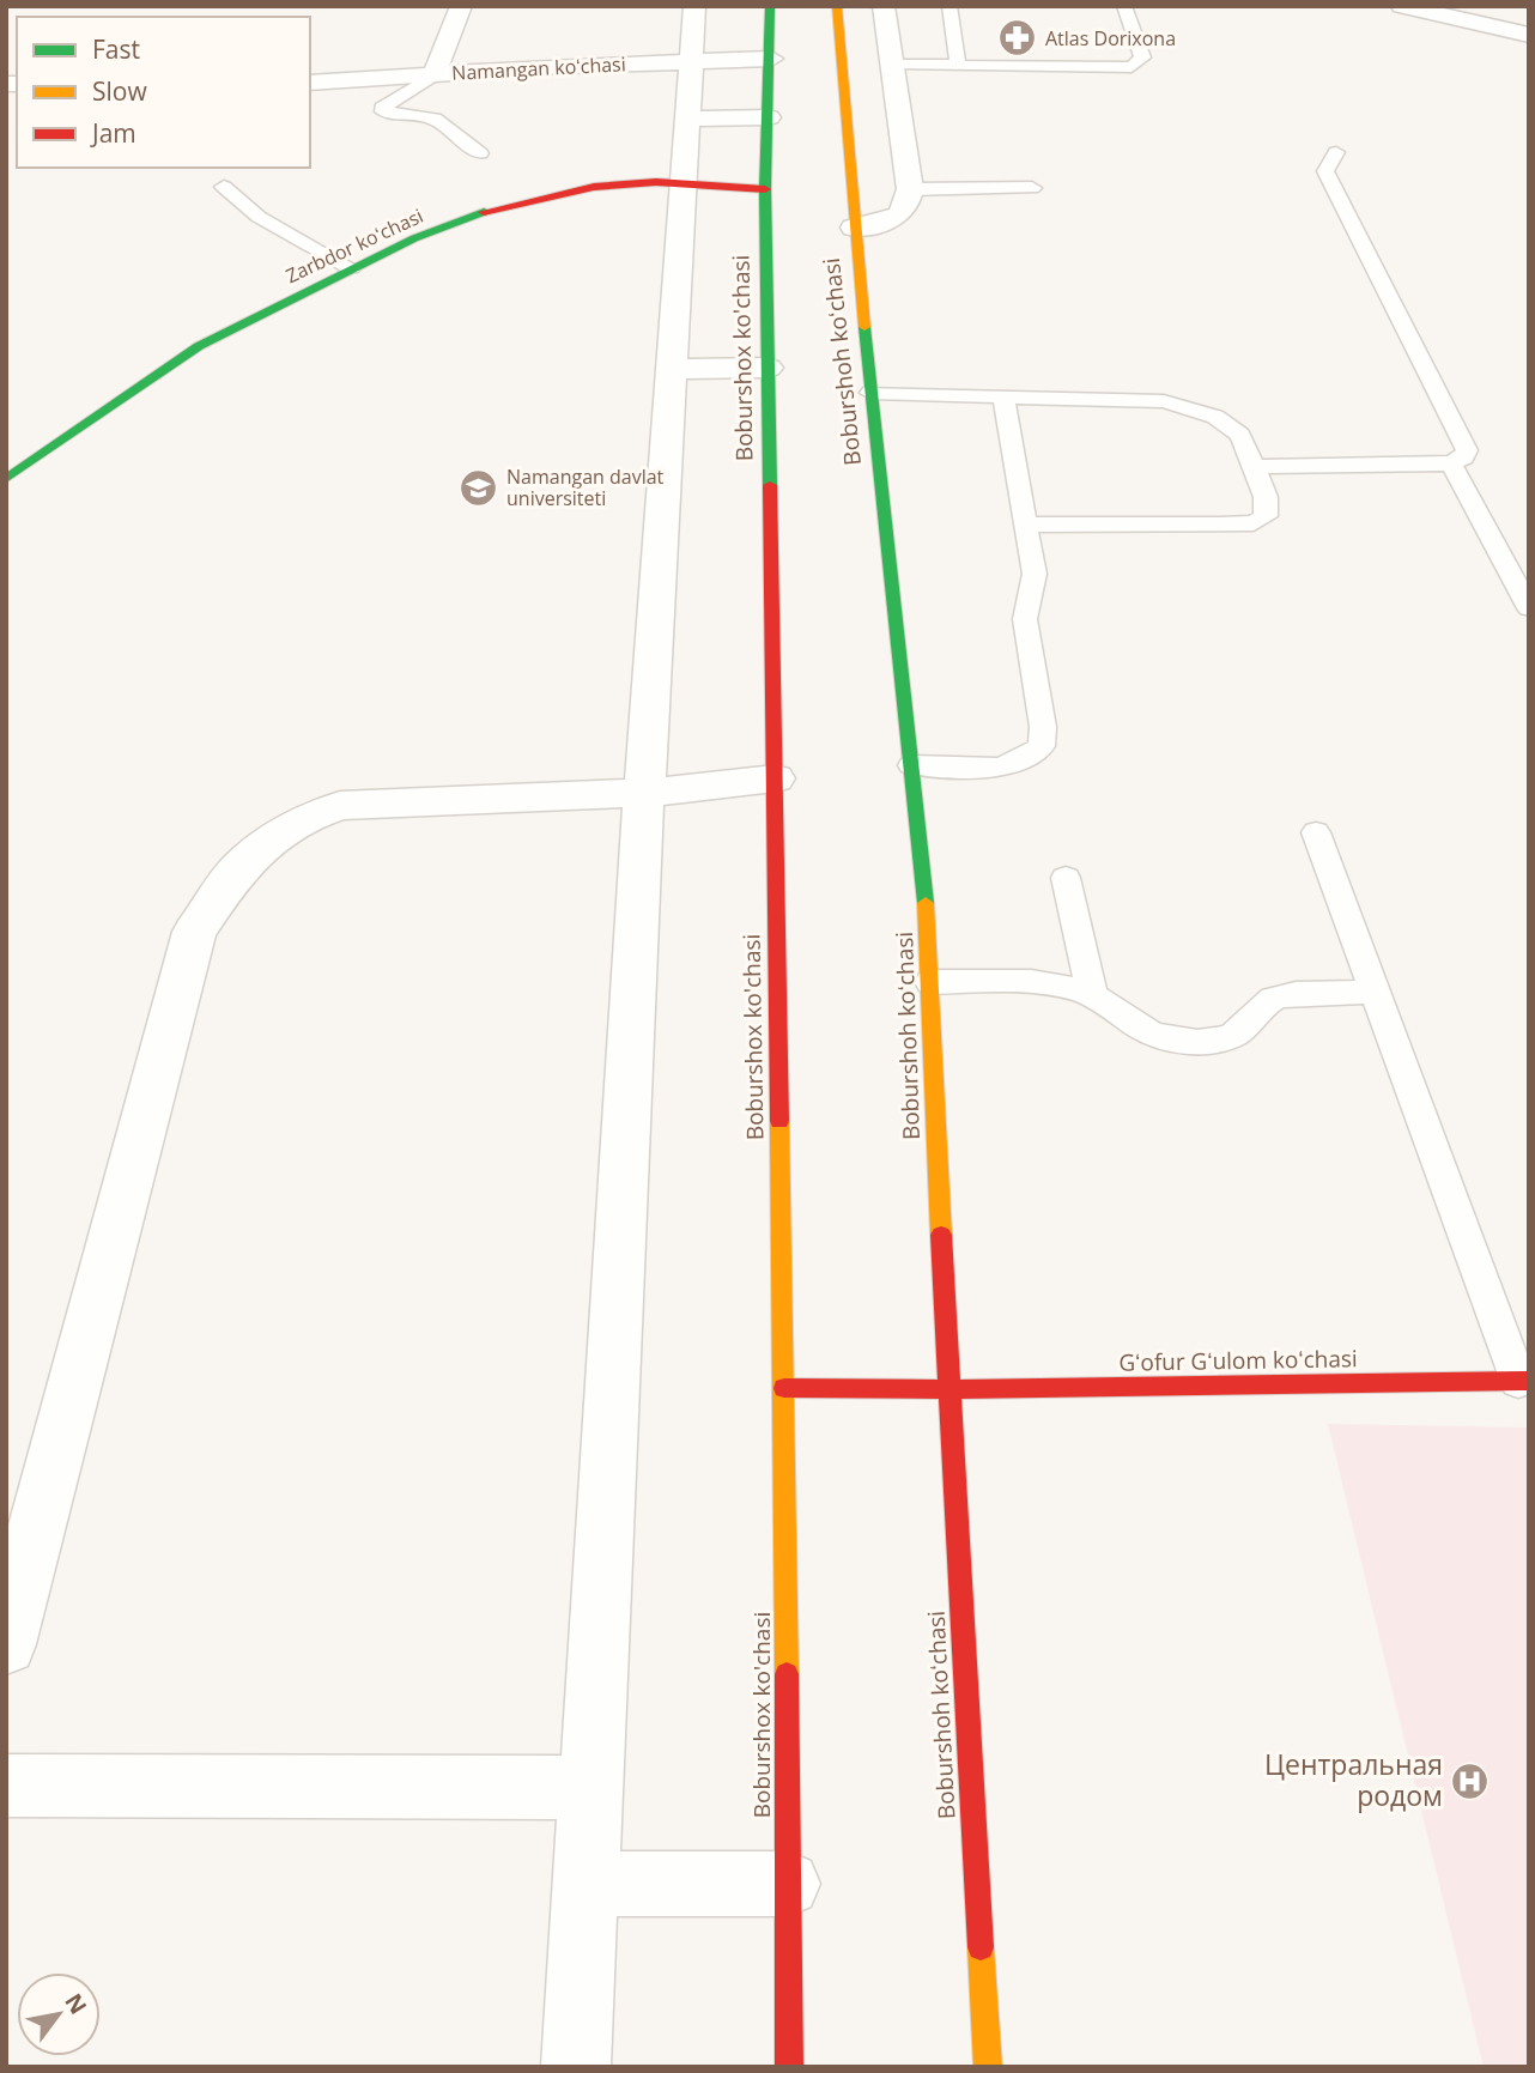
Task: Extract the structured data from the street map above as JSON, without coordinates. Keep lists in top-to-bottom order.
{
  "streets": {
    "main road": [
      "Zarbdor koʻchasi",
      "Boburshox ko'chasi",
      "Boburshoh koʻchasi",
      "Gʻofur Gʻulom koʻchasi"
    ],
    "street": ["Namangan koʻchasi"]
  },
  "crossings": [
    ["Namangan koʻchasi", "Boburshox ko'chasi"],
    ["Zarbdor koʻchasi", "Boburshox ko'chasi"],
    ["Boburshox ko'chasi", "Gʻofur Gʻulom koʻchasi"],
    ["Boburshoh koʻchasi", "Gʻofur Gʻulom koʻchasi"]
  ],
  "places": {
    "pharmacy": ["Atlas Dorixona"],
    "school or university": ["Namangan davlat universiteti"],
    "hospital": ["Центральная родом"]
  },
  "legend": ["Fast", "Slow", "Jam"],
  "north": "top right"
}
